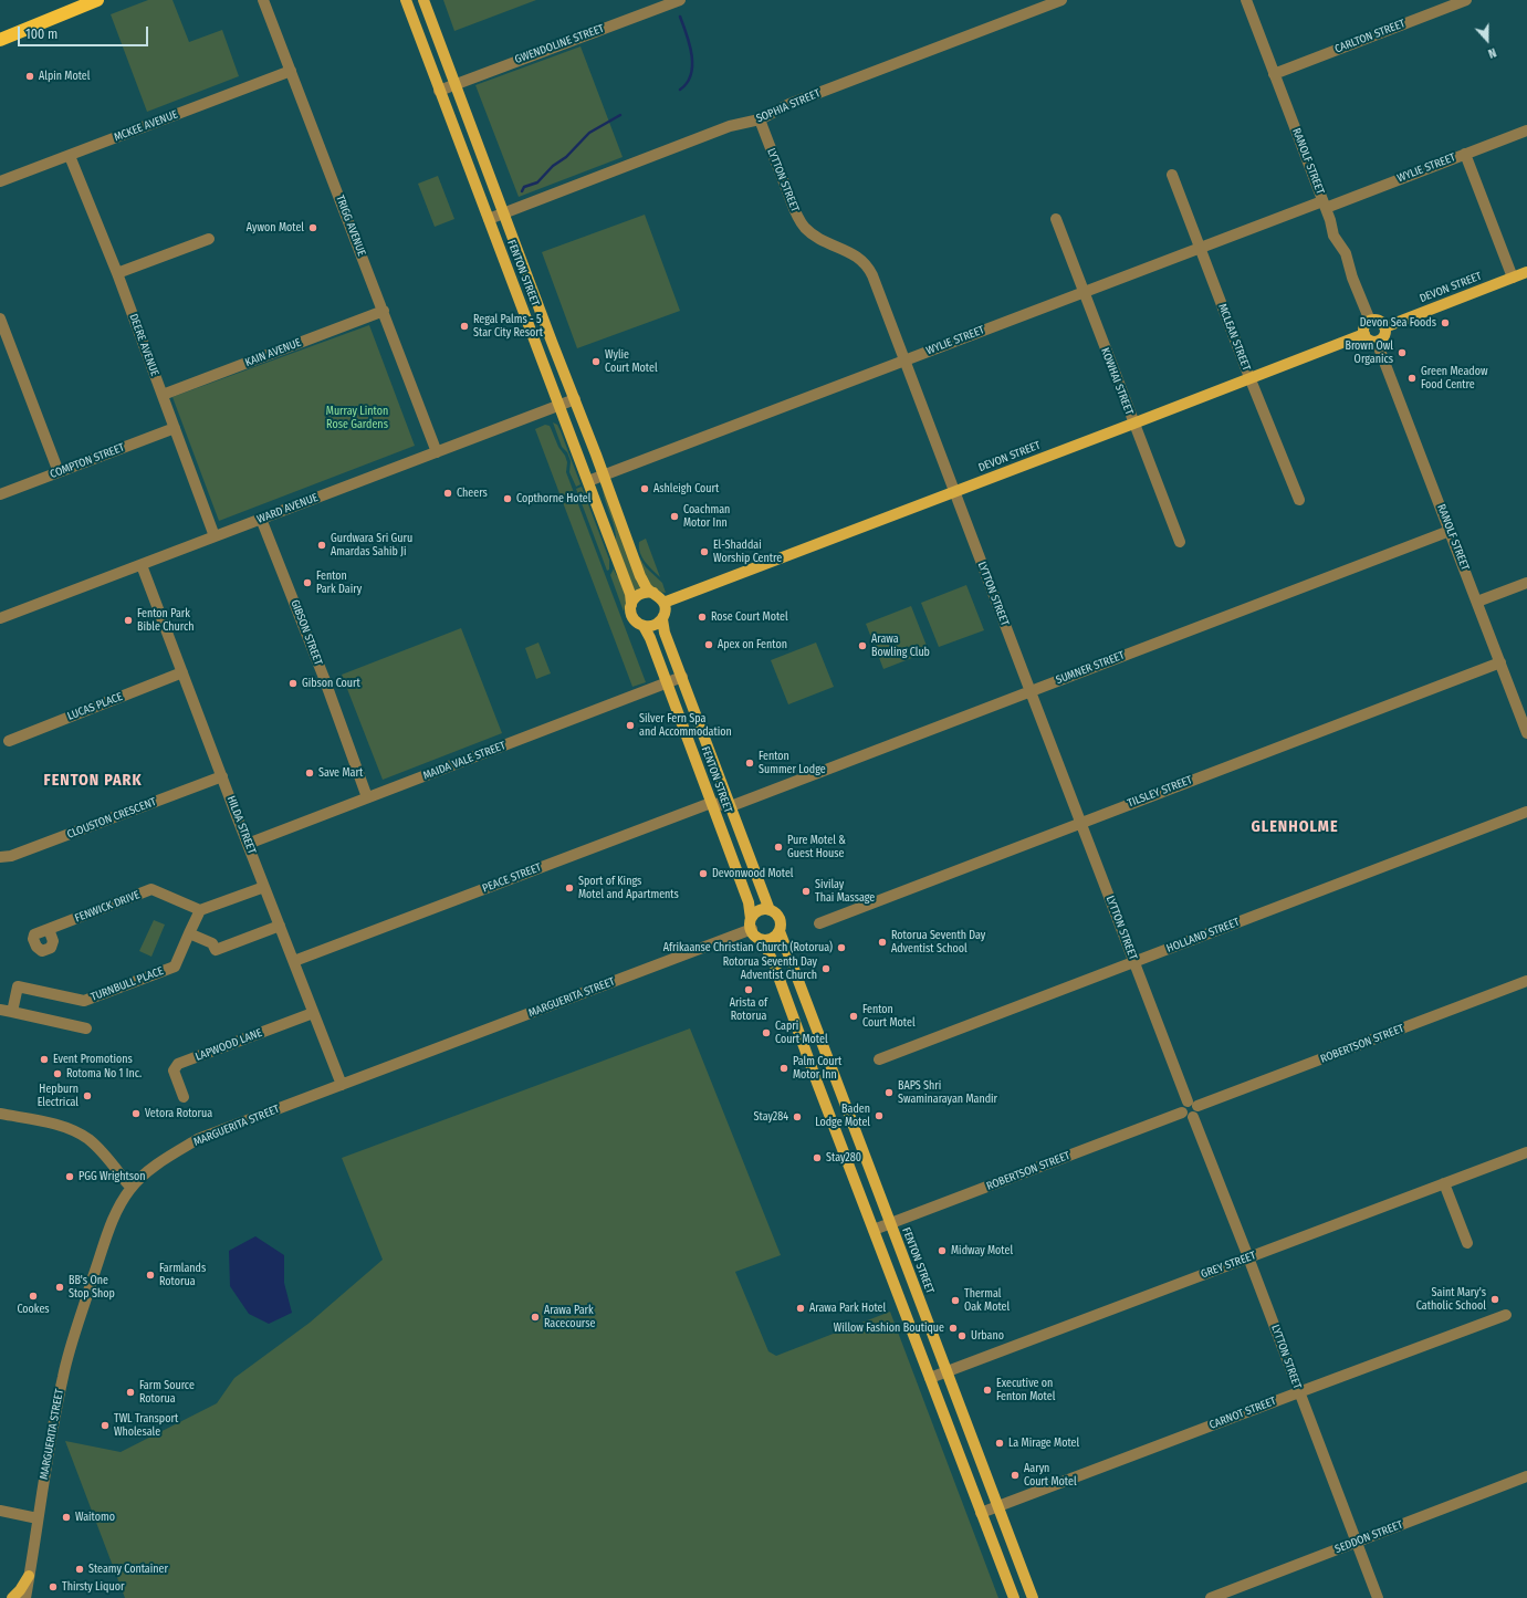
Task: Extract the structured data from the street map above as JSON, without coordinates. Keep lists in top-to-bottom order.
{
  "streets": {
    "main road": ["FENTON STREET", "DEVON STREET"],
    "street": [
      "CARLTON STREET",
      "GWENDOLINE STREET",
      "SOPHIA STREET",
      "MCKEE AVENUE",
      "RANOLF STREET",
      "WYLIE STREET",
      "LYTTON STREET",
      "TRIGG AVENUE",
      "MCLEAN STREET",
      "DEERE AVENUE",
      "KAIN AVENUE",
      "KOWHAI STREET",
      "COMPTON STREET",
      "WARD AVENUE",
      "GIBSON STREET",
      "SUMNER STREET",
      "LUCAS PLACE",
      "MAIDA VALE STREET",
      "TILSLEY STREET",
      "CLOUSTON CRESCENT",
      "HILDA STREET",
      "PEACE STREET",
      "FENWICK DRIVE",
      "HOLLAND STREET",
      "TURNBULL PLACE",
      "MARGUERITA STREET",
      "ROBERTSON STREET",
      "LAPWOOD LANE",
      "GREY STREET",
      "CARNOT STREET",
      "SEDDON STREET"
    ]
  },
  "crossings": [
    ["CARLTON STREET", "RANOLF STREET"],
    ["GWENDOLINE STREET", "FENTON STREET"],
    ["SOPHIA STREET", "LYTTON STREET"],
    ["SOPHIA STREET", "FENTON STREET"],
    ["MCKEE AVENUE", "TRIGG AVENUE"],
    ["MCKEE AVENUE", "DEERE AVENUE"],
    ["RANOLF STREET", "WYLIE STREET"],
    ["RANOLF STREET", "DEVON STREET"],
    ["RANOLF STREET", "SUMNER STREET"],
    ["RANOLF STREET", "TILSLEY STREET"],
    ["WYLIE STREET", "LYTTON STREET"],
    ["WYLIE STREET", "FENTON STREET"],
    ["WYLIE STREET", "MCLEAN STREET"],
    ["WYLIE STREET", "KOWHAI STREET"],
    ["LYTTON STREET", "DEVON STREET"],
    ["LYTTON STREET", "SUMNER STREET"],
    ["LYTTON STREET", "TILSLEY STREET"],
    ["LYTTON STREET", "HOLLAND STREET"],
    ["LYTTON STREET", "ROBERTSON STREET"],
    ["LYTTON STREET", "GREY STREET"],
    ["LYTTON STREET", "CARNOT STREET"],
    ["LYTTON STREET", "SEDDON STREET"],
    ["TRIGG AVENUE", "KAIN AVENUE"],
    ["TRIGG AVENUE", "WARD AVENUE"],
    ["FENTON STREET", "DEVON STREET"],
    ["FENTON STREET", "WARD AVENUE"],
    ["FENTON STREET", "SUMNER STREET"],
    ["FENTON STREET", "MAIDA VALE STREET"],
    ["FENTON STREET", "PEACE STREET"],
    ["FENTON STREET", "MARGUERITA STREET"],
    ["FENTON STREET", "ROBERTSON STREET"],
    ["FENTON STREET", "GREY STREET"],
    ["FENTON STREET", "CARNOT STREET"],
    ["DEVON STREET", "MCLEAN STREET"],
    ["DEVON STREET", "KOWHAI STREET"],
    ["DEERE AVENUE", "KAIN AVENUE"],
    ["DEERE AVENUE", "COMPTON STREET"],
    ["DEERE AVENUE", "WARD AVENUE"],
    ["WARD AVENUE", "GIBSON STREET"],
    ["WARD AVENUE", "HILDA STREET"],
    ["GIBSON STREET", "MAIDA VALE STREET"],
    ["LUCAS PLACE", "HILDA STREET"],
    ["MAIDA VALE STREET", "HILDA STREET"],
    ["CLOUSTON CRESCENT", "HILDA STREET"],
    ["HILDA STREET", "PEACE STREET"],
    ["HILDA STREET", "MARGUERITA STREET"],
    ["HILDA STREET", "LAPWOOD LANE"],
    ["FENWICK DRIVE", "TURNBULL PLACE"]
  ],
  "districts": ["FENTON PARK", "GLENHOLME"],
  "parks": ["Murray Linton Rose Gardens"],
  "places": [
    "Alpin Motel",
    "Aywon Motel",
    "Devon Sea Foods",
    "Regal Palms - 5 Star City Resort",
    "Brown Owl Organics",
    "Wylie Court Motel",
    "Green Meadow Food Centre",
    "Ashleigh Court",
    "Cheers",
    "Copthorne Hotel",
    "Coachman Motor Inn",
    "Gurdwara Sri Guru Amardas Sahib Ji",
    "El-Shaddai Worship Centre",
    "Fenton Park Dairy",
    "Rose Court Motel",
    "Fenton Park Bible Church",
    "Apex on Fenton",
    "Arawa Bowling Club",
    "Gibson Court",
    "Silver Fern Spa and Accommodation",
    "Fenton Summer Lodge",
    "Save Mart",
    "Pure Motel & Guest House",
    "Devonwood Motel",
    "Sport of Kings Motel and Apartments",
    "Sivilay Thai Massage",
    "Rotorua Seventh Day Adventist School",
    "Afrikaanse Christian Church (Rotorua)",
    "Rotorua Seventh Day Adventist Church",
    "Arista of Rotorua",
    "Fenton Court Motel",
    "Capri Court Motel",
    "Event Promotions",
    "Palm Court Motor Inn",
    "Rotoma No 1 Inc.",
    "BAPS Shri Swaminarayan Mandir",
    "Hepburn Electrical",
    "Vetora Rotorua",
    "Baden Lodge Motel",
    "Stay284",
    "Stay280",
    "PGG Wrightson",
    "Midway Motel",
    "Farmlands Rotorua",
    "BB's One Stop Shop",
    "Cookes",
    "Saint Mary's Catholic School",
    "Thermal Oak Motel",
    "Arawa Park Hotel",
    "Arawa Park Racecourse",
    "Willow Fashion Boutique",
    "Urbano",
    "Executive on Fenton Motel",
    "Farm Source Rotorua",
    "TWL Transport Wholesale",
    "La Mirage Motel",
    "Aaryn Court Motel",
    "Waitomo",
    "Steamy Container",
    "Thirsty Liquor"
  ],
  "scale_bar": "100 m",
  "north": "bottom"
}
